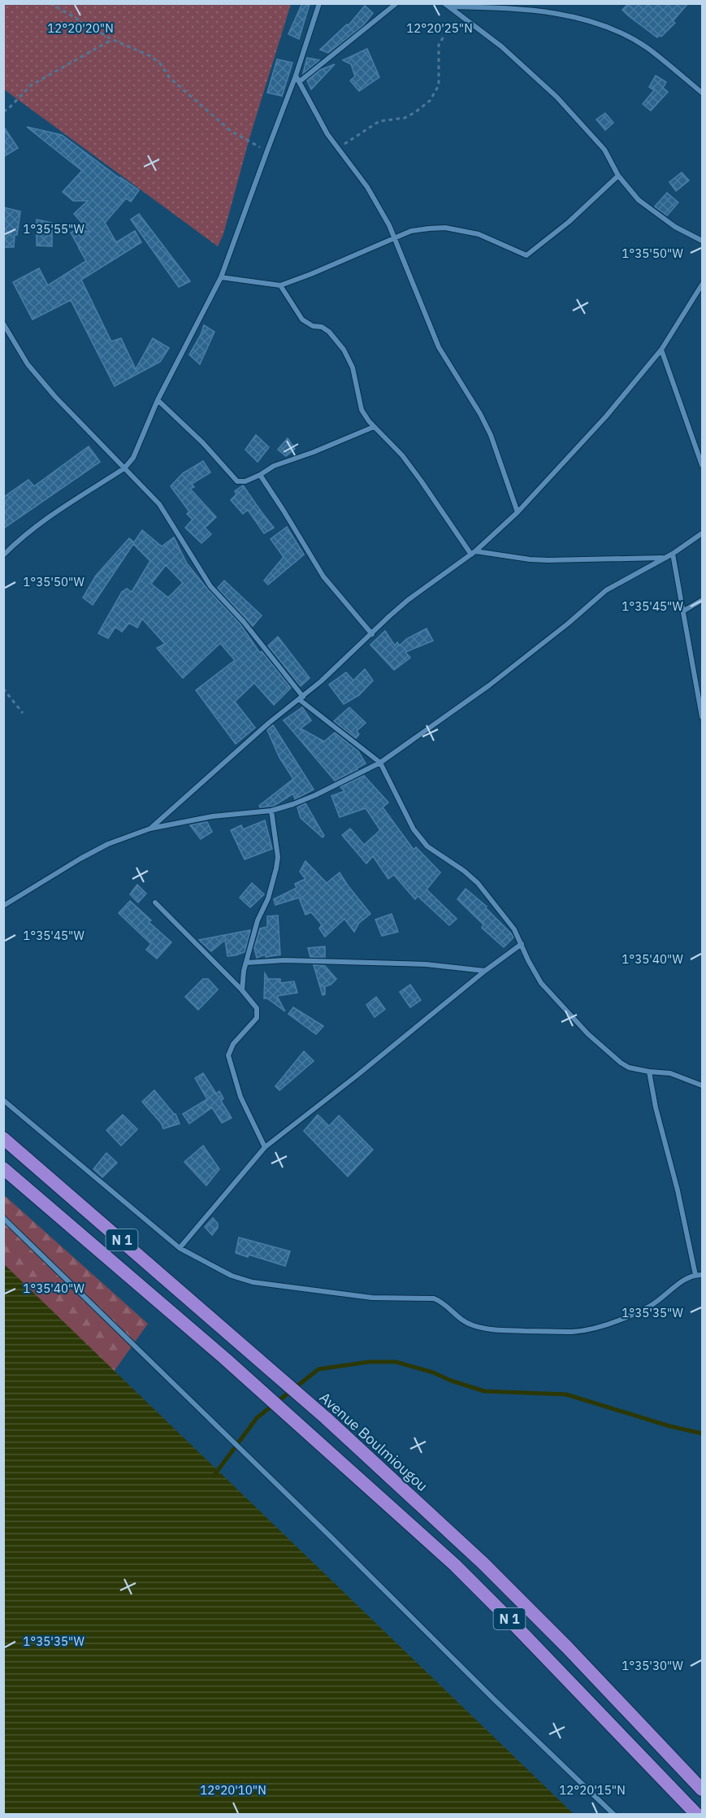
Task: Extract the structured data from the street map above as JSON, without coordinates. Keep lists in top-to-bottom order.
{
  "streets": {
    "highway": ["N 1", "Avenue Boulmiougou"]
  },
  "coordinates": [
    "12°20'20\"N",
    "12°20'25\"N",
    "1°35'55\"W",
    "1°35'50\"W",
    "1°35'45\"W",
    "1°35'40\"W",
    "1°35'35\"W",
    "1°35'30\"W",
    "12°20'10\"N",
    "12°20'15\"N"
  ]
}
